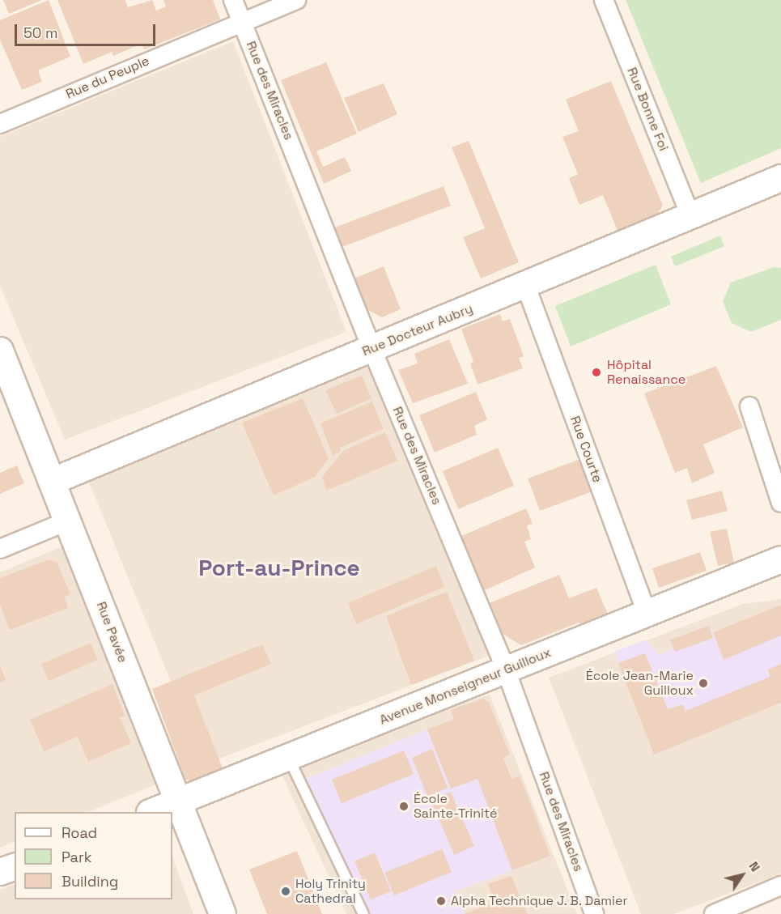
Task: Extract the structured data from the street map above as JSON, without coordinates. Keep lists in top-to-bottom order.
{
  "streets": {
    "street": [
      "Rue du Peuple",
      "Rue des Miracles",
      "Rue Bonne Foi",
      "Rue Docteur Aubry",
      "Rue Courte",
      "Rue Pavée",
      "Avenue Monseigneur Guilloux"
    ]
  },
  "crossings": [
    ["Rue du Peuple", "Rue des Miracles"],
    ["Rue des Miracles", "Rue Docteur Aubry"],
    ["Rue des Miracles", "Avenue Monseigneur Guilloux"],
    ["Rue Bonne Foi", "Rue Docteur Aubry"],
    ["Rue Docteur Aubry", "Rue Courte"],
    ["Rue Docteur Aubry", "Rue Pavée"],
    ["Rue Courte", "Avenue Monseigneur Guilloux"],
    ["Rue Pavée", "Avenue Monseigneur Guilloux"]
  ],
  "districts": ["Port-au-Prince"],
  "places": [
    "Hôpital Renaissance",
    "École Jean-Marie Guilloux",
    "École Sainte-Trinité",
    "Holy Trinity Cathedral",
    "Alpha Technique J. B. Damier"
  ],
  "legend": ["Road", "Park", "Building"],
  "scale_bar": "50 m",
  "north": "top right"
}
